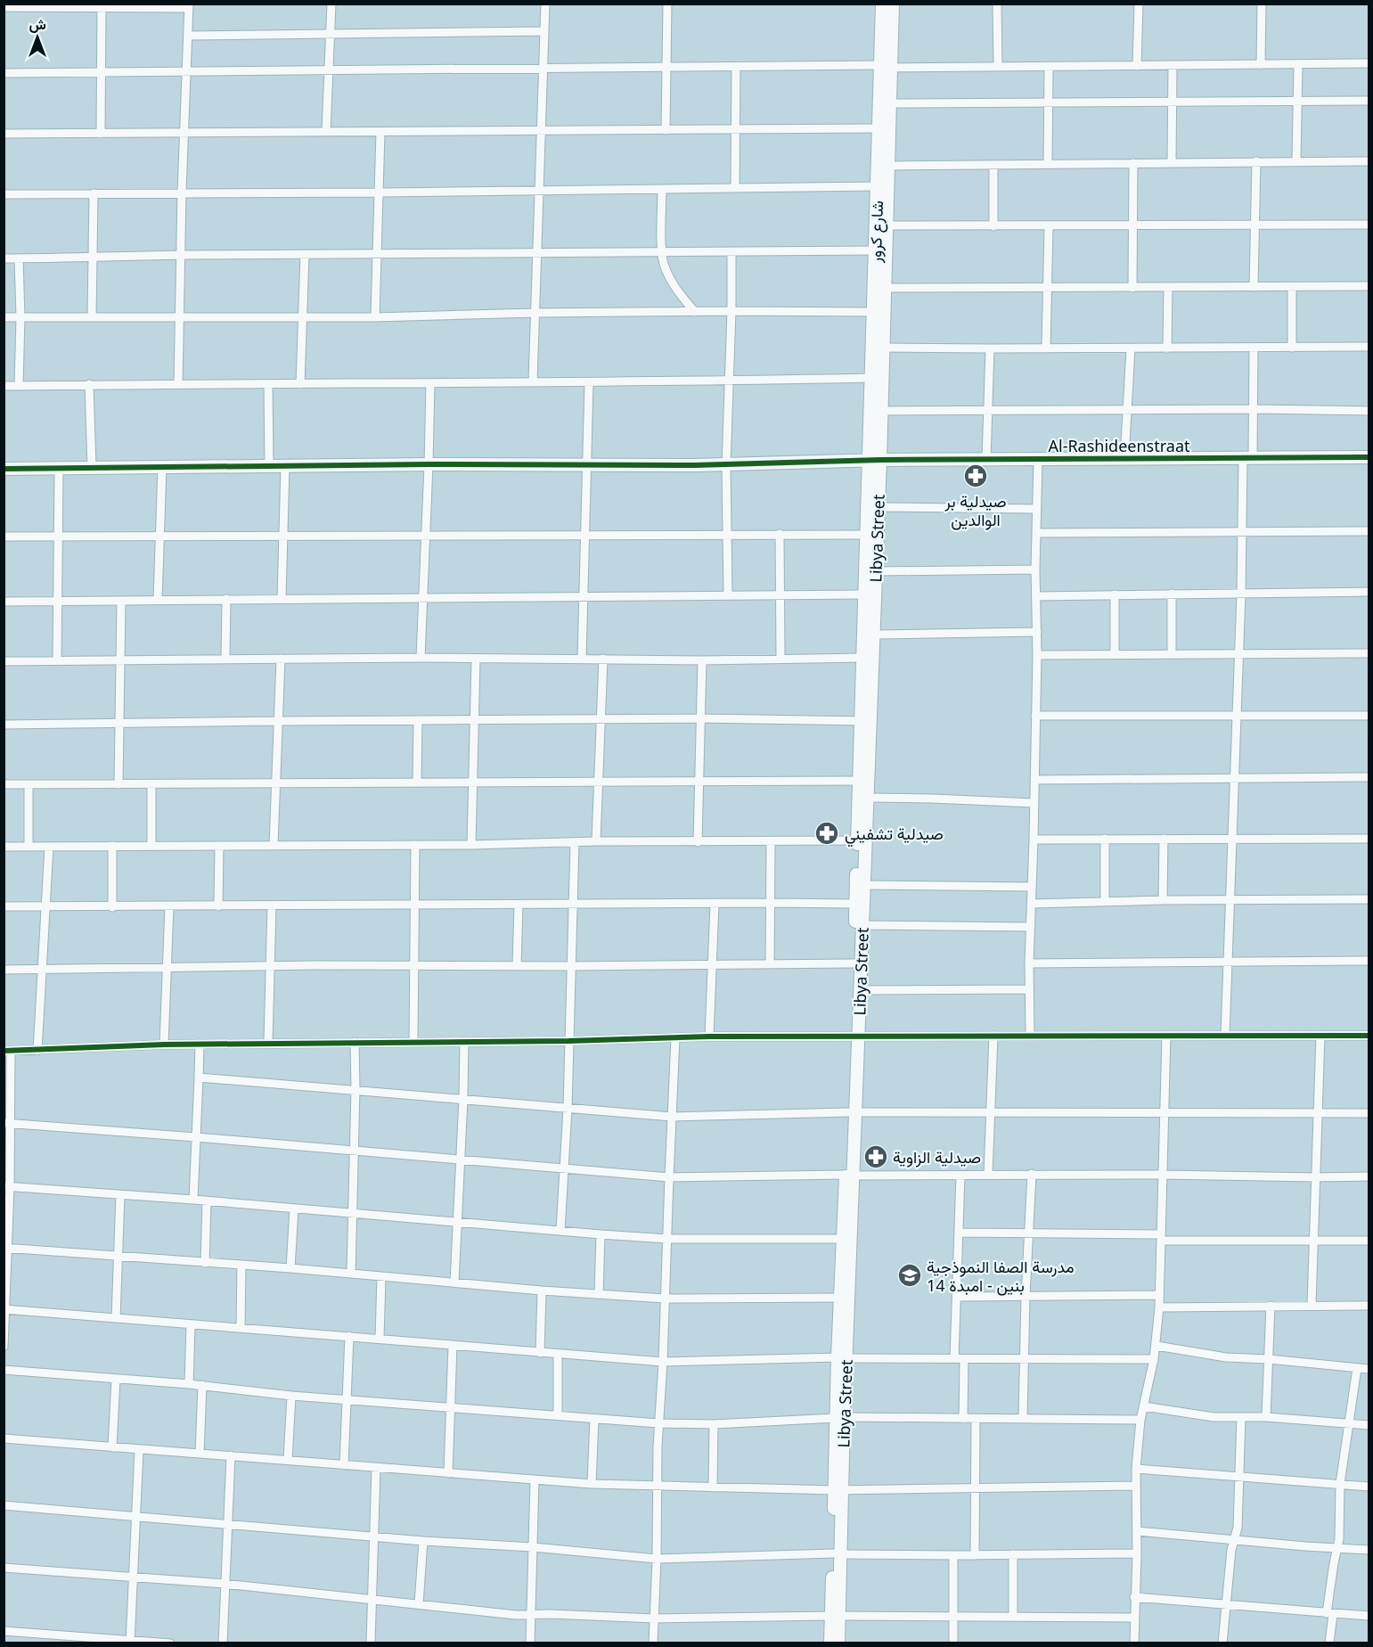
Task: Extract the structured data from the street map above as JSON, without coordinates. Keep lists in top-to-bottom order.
{
  "streets": {
    "main road": ["شارع كرور", "Al-Rashideenstraat", "Libya Street"]
  },
  "crossings": [
    ["شارع كرور", "Al-Rashideenstraat"],
    ["شارع كرور", "Libya Street"],
    ["Al-Rashideenstraat", "Libya Street"]
  ],
  "places": {
    "pharmacy": ["صيدلية بر الوالدين", "صيدلية تشفيني", "صيدلية الزاوية"],
    "school or university": ["مدرسة الصفا النموذجية بنين - امبدة 14"]
  },
  "north": "top"
}
